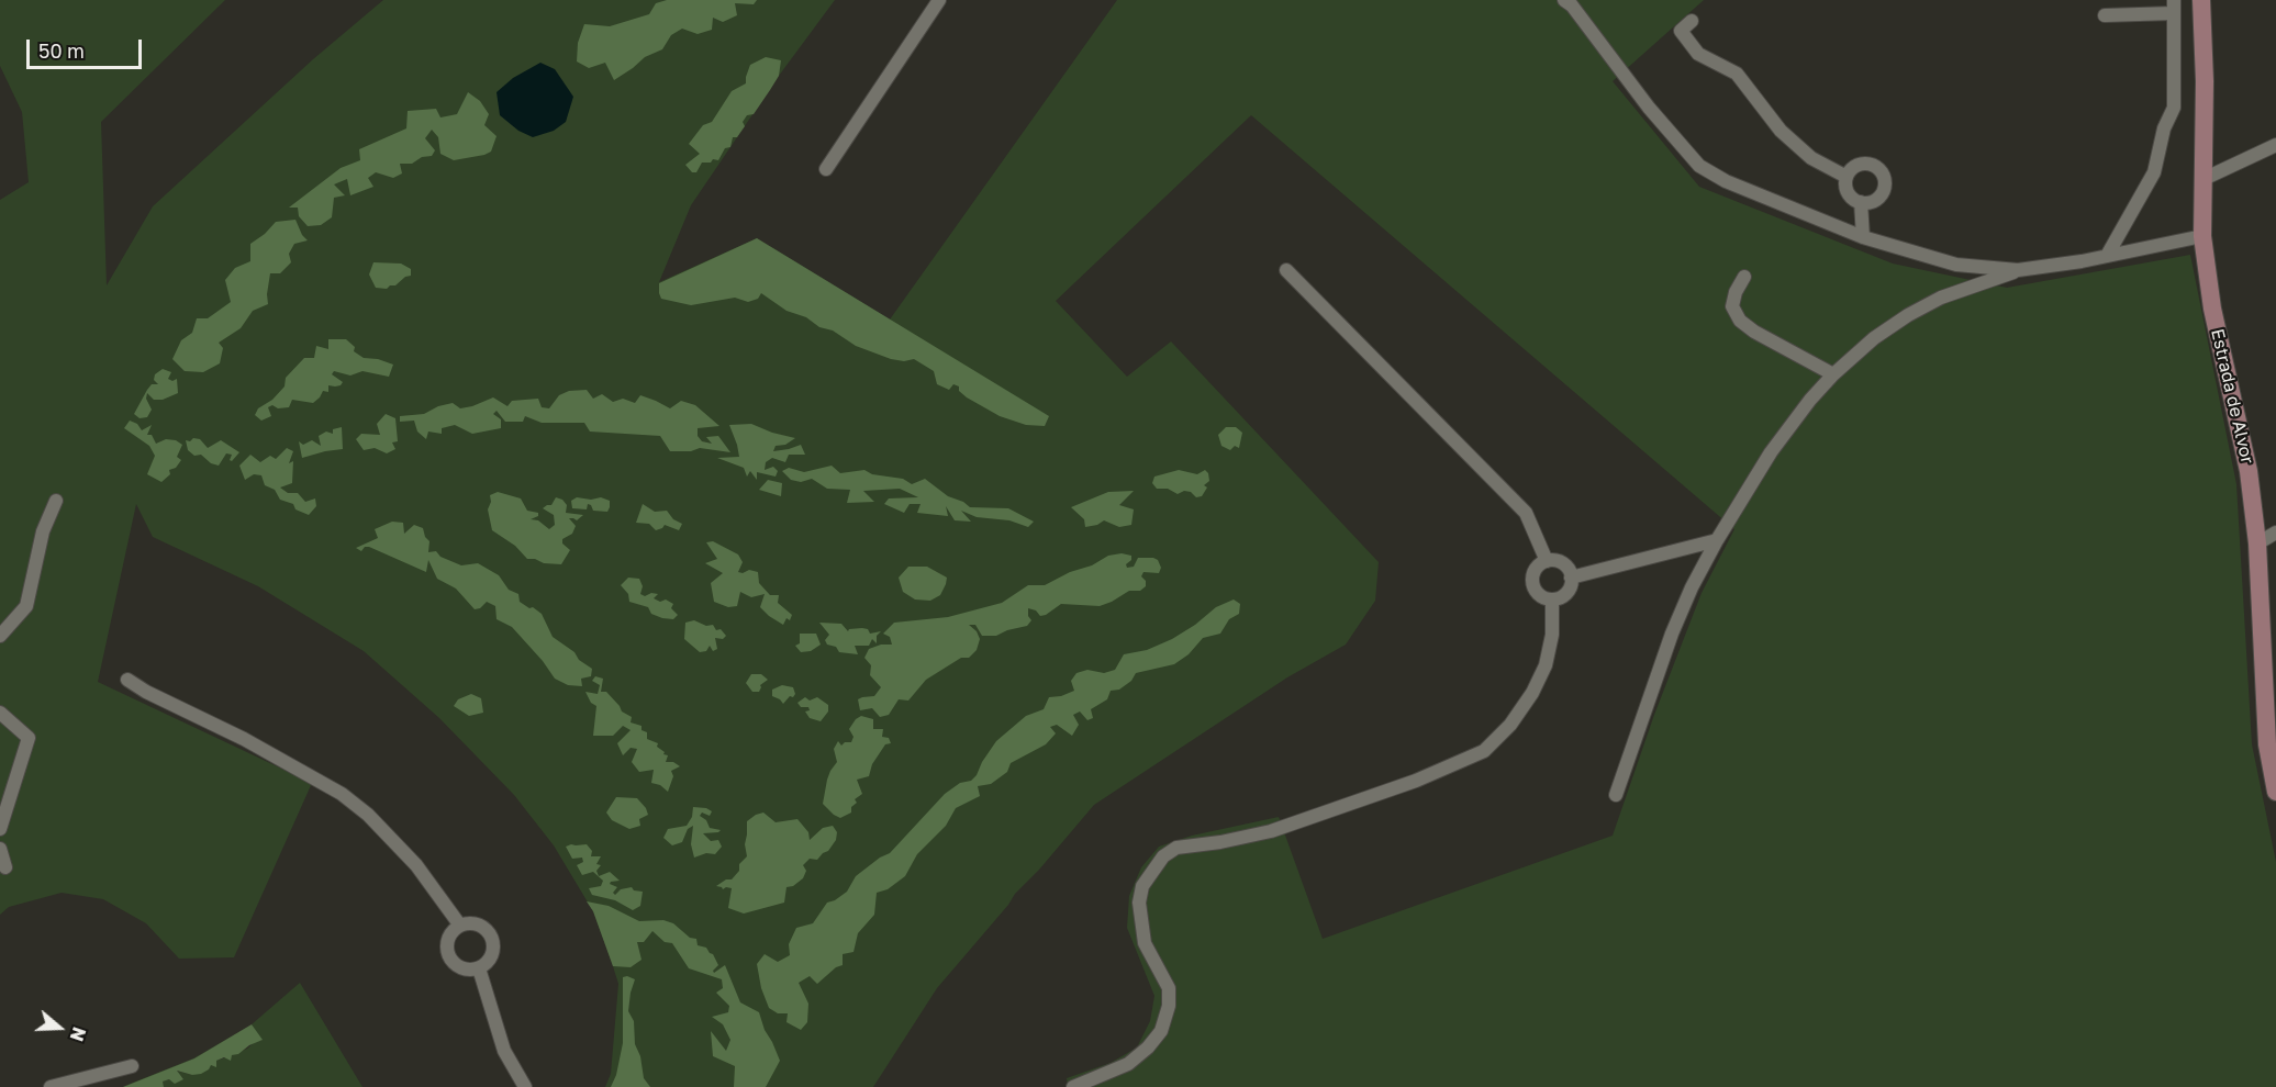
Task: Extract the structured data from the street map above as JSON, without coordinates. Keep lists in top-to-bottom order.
{
  "streets": {
    "street": ["Estrada de Alvor"]
  },
  "scale_bar": "50 m",
  "north": "right"
}
